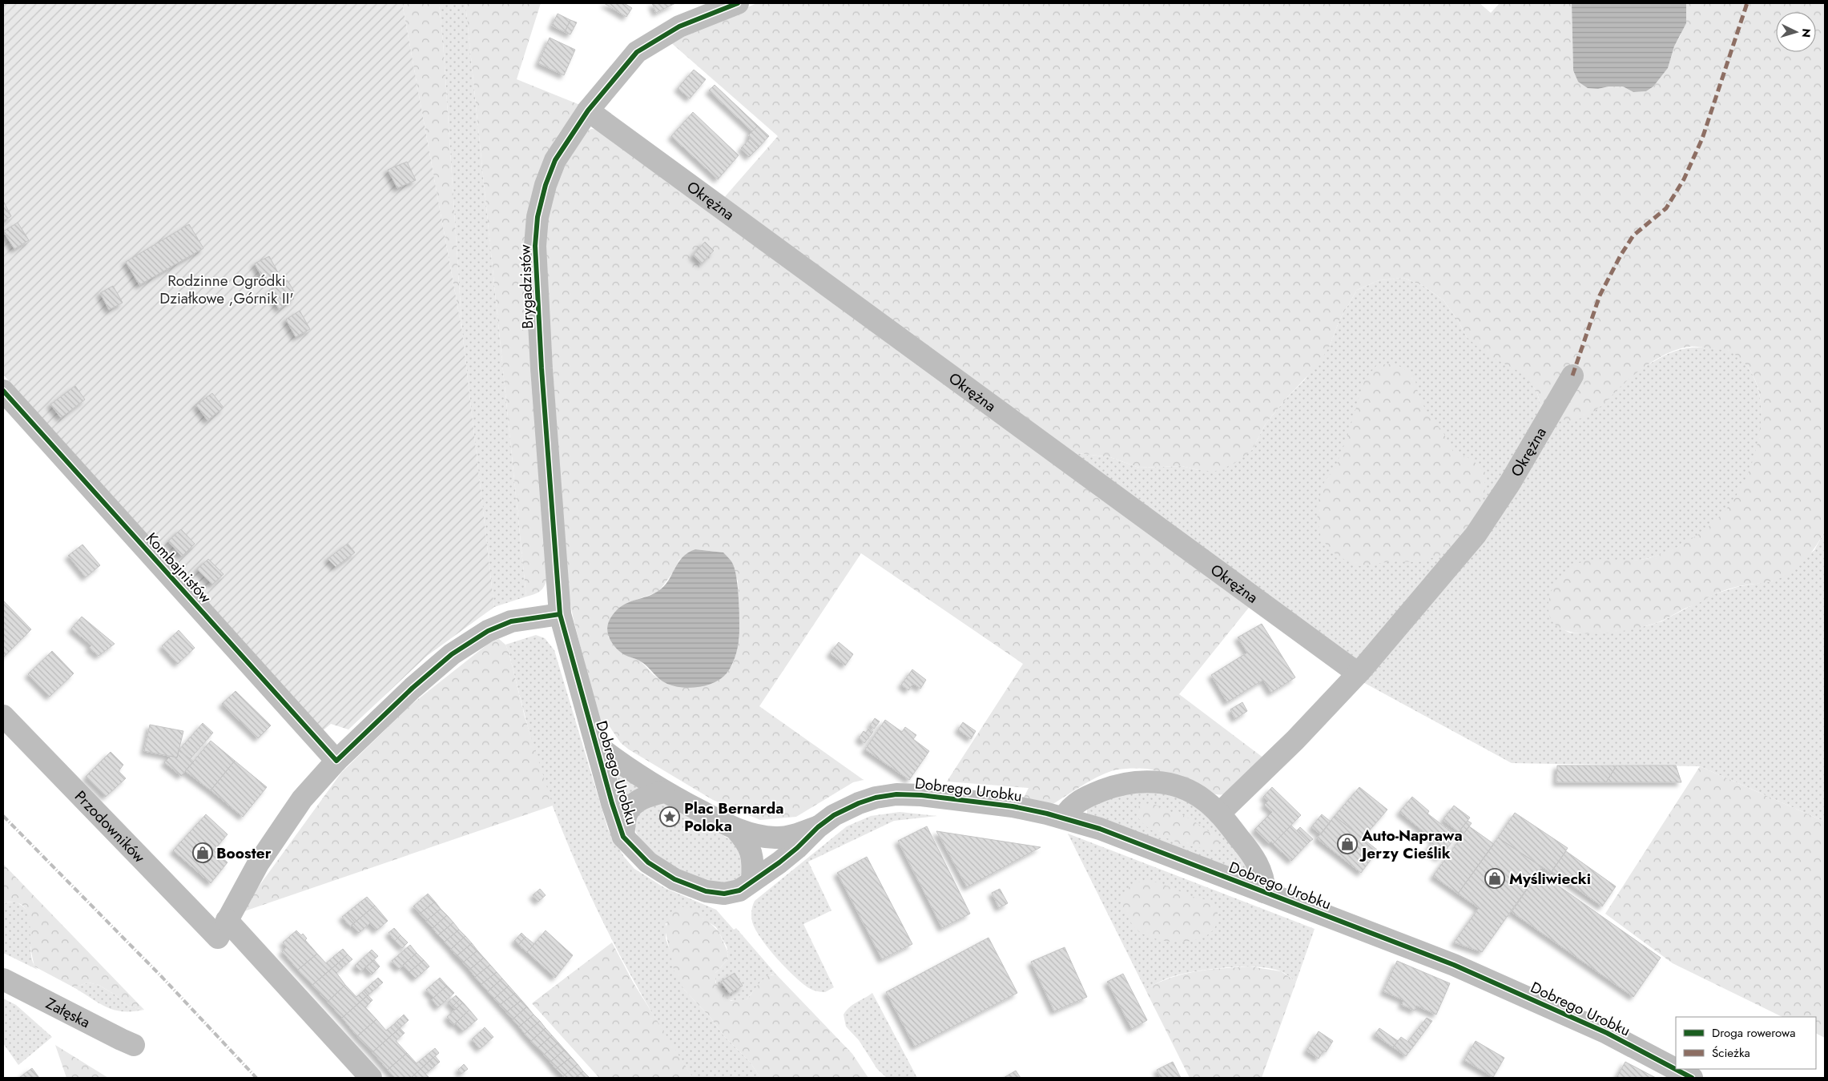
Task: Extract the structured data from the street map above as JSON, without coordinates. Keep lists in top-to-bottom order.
{
  "streets": {
    "street": [
      "Okrężna",
      "Brygadzistów",
      "Kombajnistów",
      "Dobrego Urobku",
      "Przodowników",
      "Załęska"
    ]
  },
  "crossings": [
    ["Okrężna", "Brygadzistów"],
    ["Brygadzistów", "Dobrego Urobku"]
  ],
  "parks": ["Rodzinne Ogródki Działkowe ,Górnik II'"],
  "places": {
    "place": ["Plac Bernarda Poloka"],
    "shop": ["Auto-Naprawa Jerzy Cieślik", "Booster", "Myśliwiecki"]
  },
  "legend": ["Droga rowerowa", "Ścieżka"],
  "north": "right"
}
